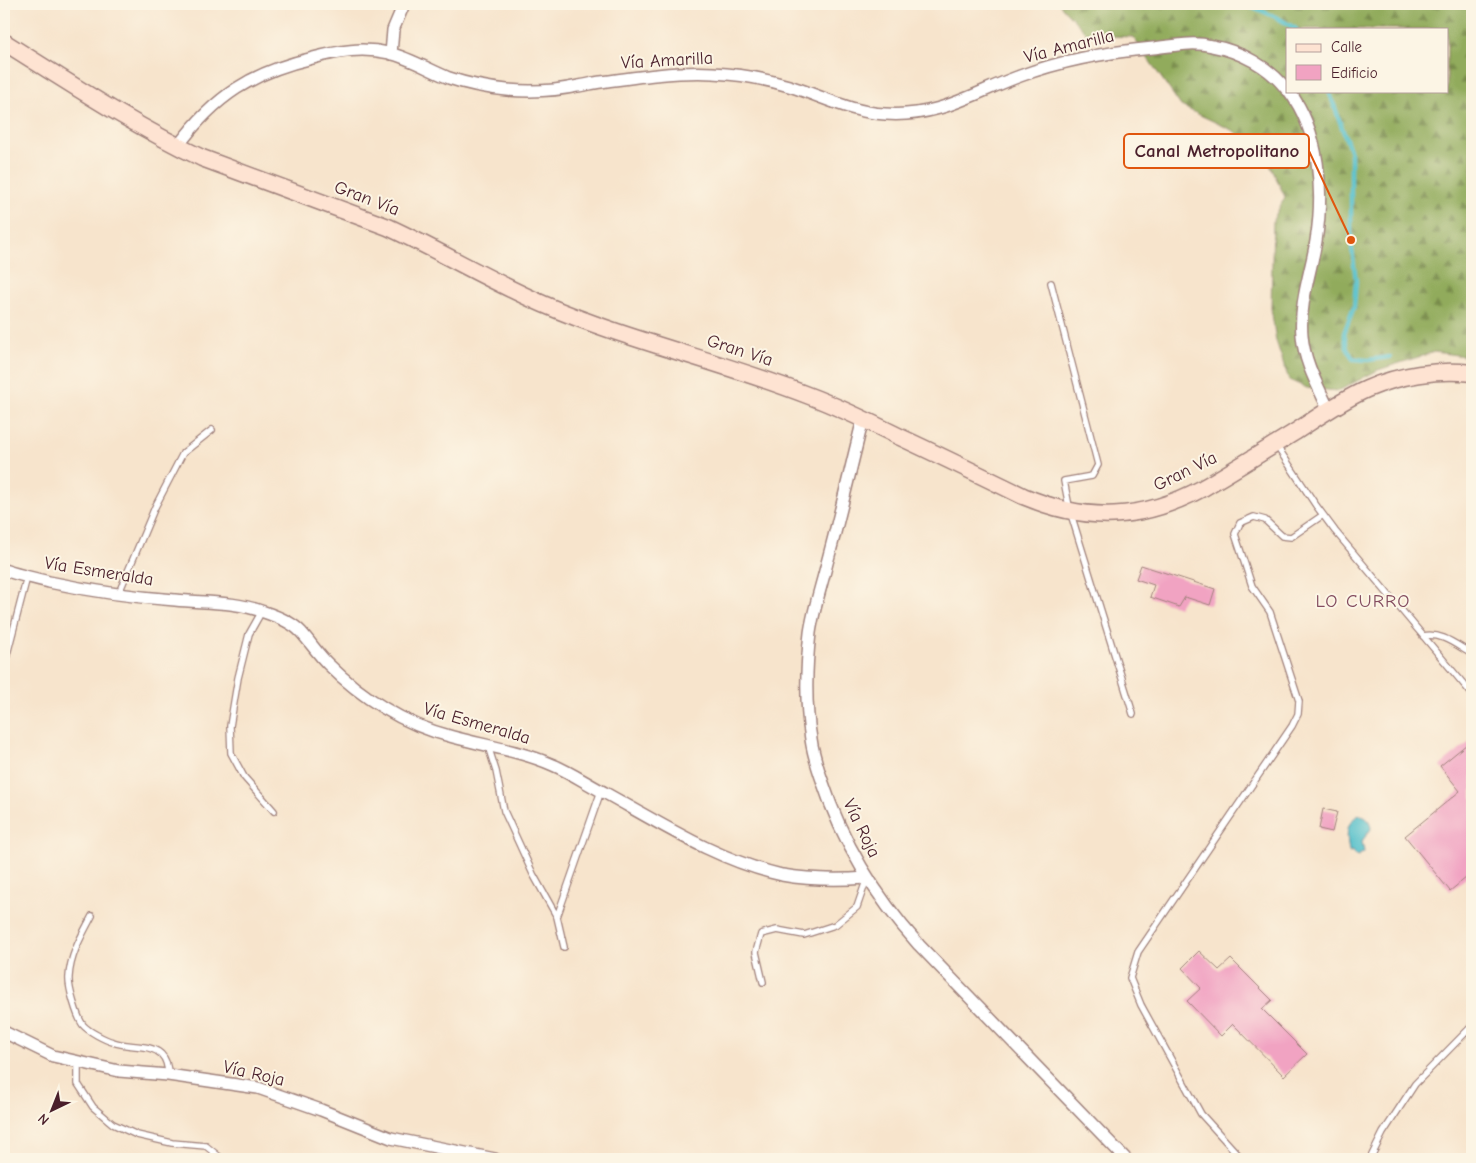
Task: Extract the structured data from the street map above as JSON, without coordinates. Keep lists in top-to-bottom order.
{
  "streets": {
    "main road": ["Gran Vía"],
    "street": ["Vía Amarilla", "Vía Esmeralda", "Vía Roja"]
  },
  "crossings": [
    ["Vía Amarilla", "Gran Vía"],
    ["Gran Vía", "Vía Roja"],
    ["Vía Esmeralda", "Vía Roja"]
  ],
  "districts": ["LO CURRO"],
  "places": ["Canal Metropolitano"],
  "legend": ["Calle", "Edificio"],
  "north": "bottom left"
}
